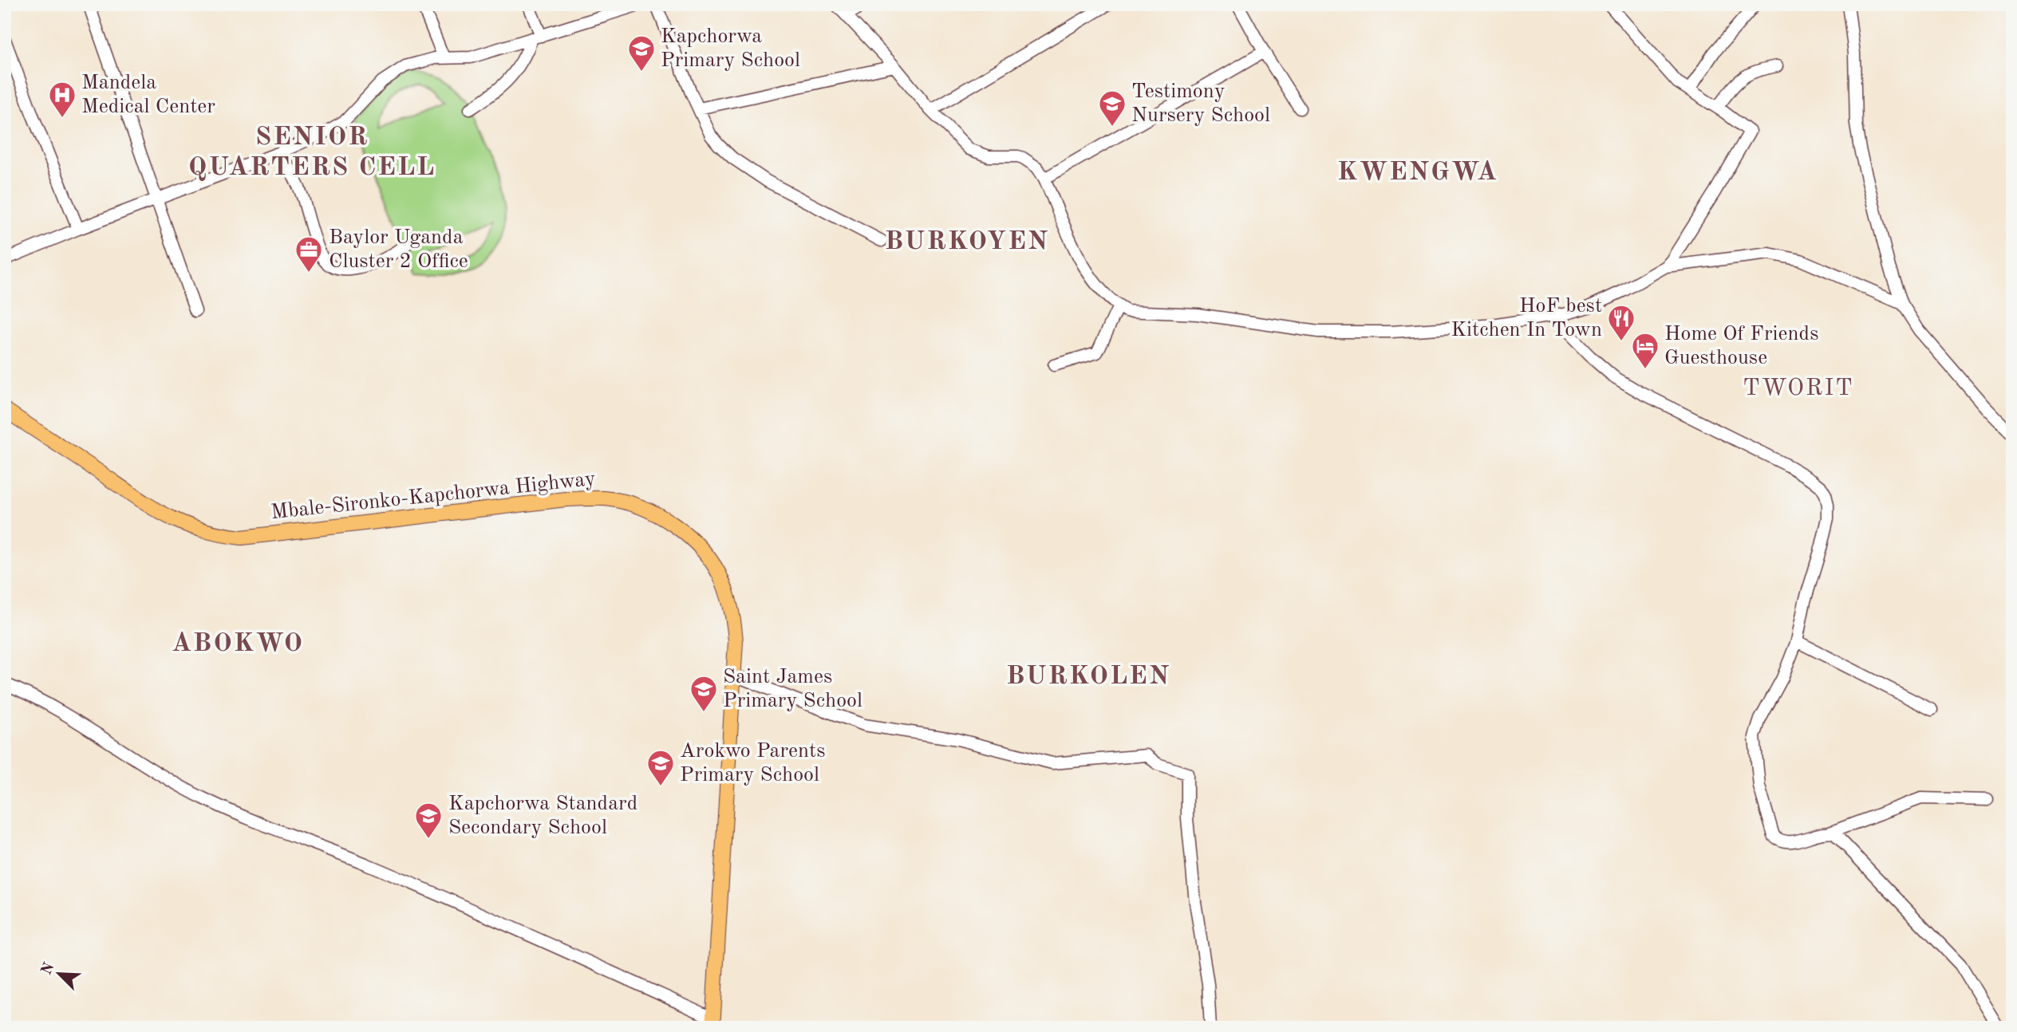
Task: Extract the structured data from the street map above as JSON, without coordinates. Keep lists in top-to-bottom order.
{
  "streets": {
    "main road": ["Mbale-Sironko-Kapchorwa Highway"]
  },
  "districts": [
    "SENIOR QUARTERS CELL",
    "KWENGWA",
    "BURKOYEN",
    "TWORIT",
    "ABOKWO",
    "BURKOLEN"
  ],
  "places": {
    "school or university": [
      "Kapchorwa Primary School",
      "Testimony Nursery School",
      "Saint James Primary School",
      "Arokwo Parents Primary School",
      "Kapchorwa Standard Secondary School"
    ],
    "hospital": ["Mandela Medical Center"],
    "office": ["Baylor Uganda Cluster 2 Office"],
    "restaurant": ["HoF best Kitchen In Town"],
    "hotel": ["Home Of Friends Guesthouse"]
  },
  "north": "top left"
}
